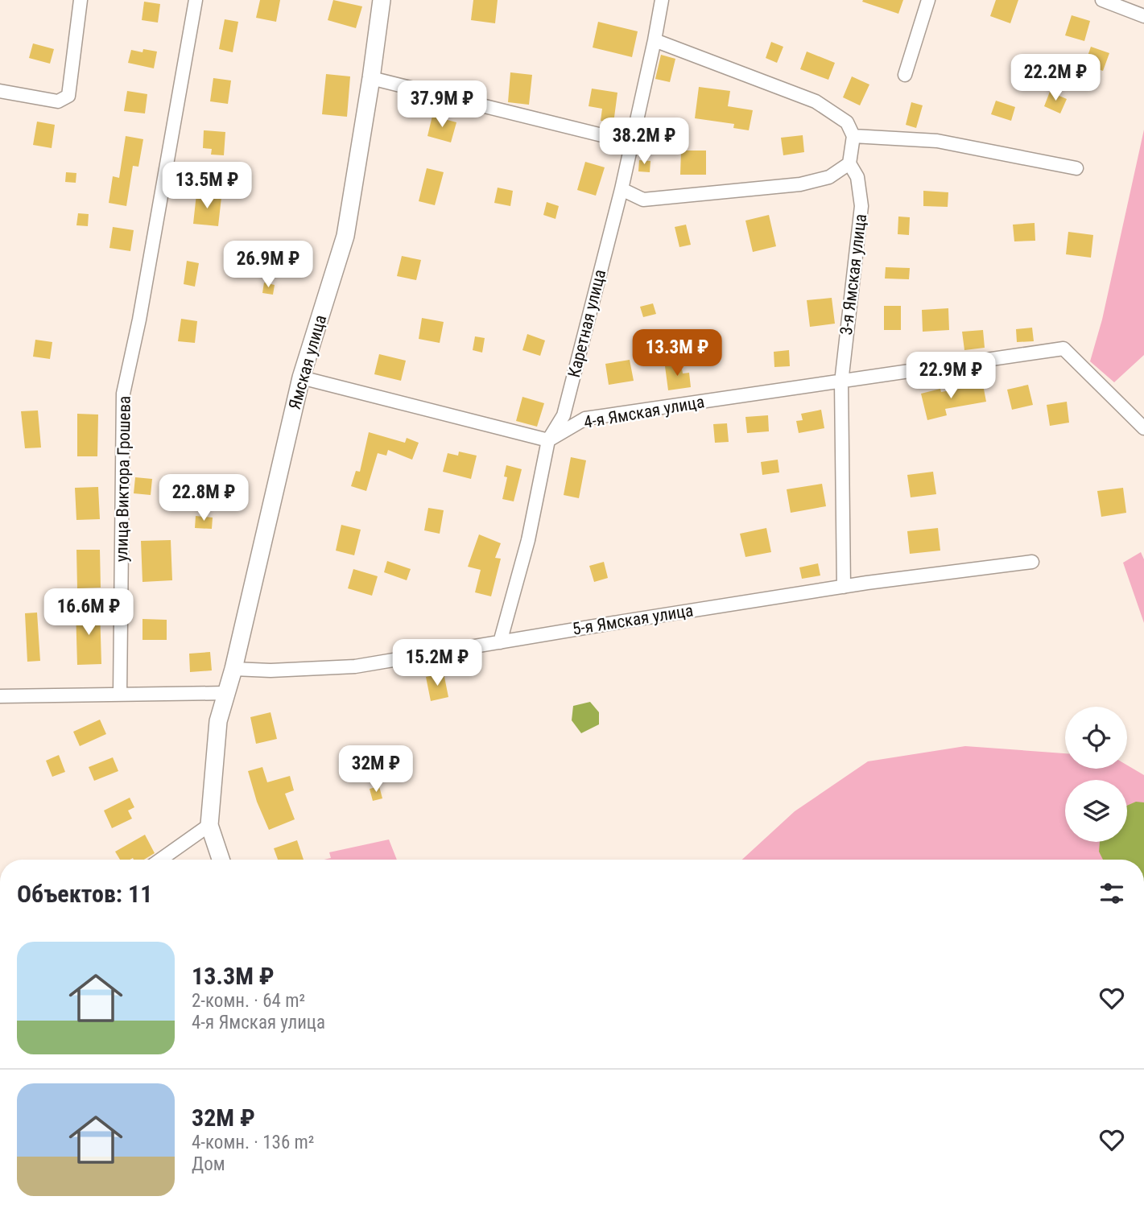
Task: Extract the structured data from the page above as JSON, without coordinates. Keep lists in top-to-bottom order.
{
  "streets": {
    "street": [
      "3-я Ямская улица",
      "Каретная улица",
      "Ямская улица",
      "4-я Ямская улица",
      "улица Виктора Грошева",
      "5-я Ямская улица"
    ]
  },
  "crossings": [
    ["3-я Ямская улица", "4-я Ямская улица"],
    ["3-я Ямская улица", "5-я Ямская улица"],
    ["Каретная улица", "4-я Ямская улица"],
    ["Каретная улица", "5-я Ямская улица"],
    ["Ямская улица", "5-я Ямская улица"]
  ],
  "page": {
    "price": [
      "22.2M ₽",
      "37.9M ₽",
      "38.2M ₽",
      "13.5M ₽",
      "26.9M ₽",
      "13.3M ₽",
      "22.9M ₽",
      "22.8M ₽",
      "16.6M ₽",
      "15.2M ₽",
      "32M ₽"
    ],
    "heading": "Объектов: 11",
    "list": [
      {
        "name": "13.3M ₽",
        "note": "2-комн. · 64 m² · 4-я Ямская улица"
      },
      {
        "name": "32M ₽",
        "note": "4-комн. · 136 m² · Дом"
      }
    ]
  }
}
